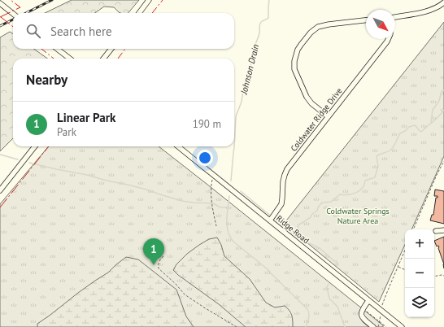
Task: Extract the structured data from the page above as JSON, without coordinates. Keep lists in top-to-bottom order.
{
  "streets": {
    "street": ["Coldwater Ridge Drive", "Ridge Road"]
  },
  "crossings": [
    ["Coldwater Ridge Drive", "Ridge Road"]
  ],
  "water": ["Johnson Drain"],
  "parks": ["Coldwater Springs Nature Area"],
  "north": "bottom right",
  "page": {
    "search": "Search here",
    "heading": "Nearby",
    "list": [
      {
        "mark": "1",
        "name": "Linear Park",
        "note": "Park",
        "value": "190 m"
      }
    ],
    "map_buttons": ["+", "−"],
    "pins": "1"
  }
}
